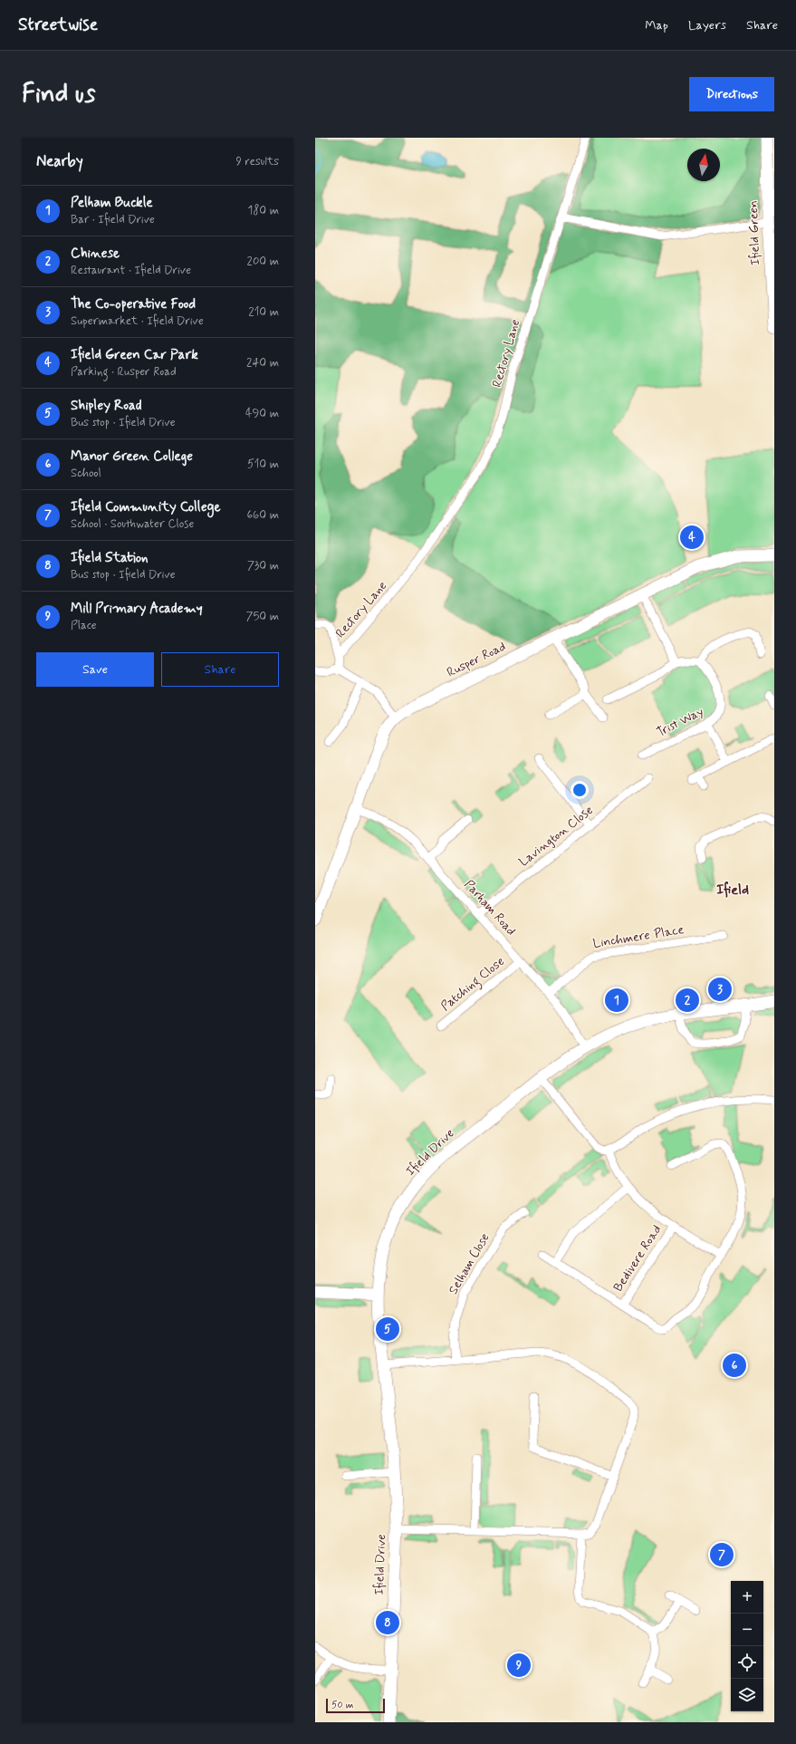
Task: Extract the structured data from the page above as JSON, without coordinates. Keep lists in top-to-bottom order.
{
  "streets": {
    "street": [
      "Ifield Green",
      "Rectory Lane",
      "Rusper Road",
      "Trist Way",
      "Lavington Close",
      "Parham Road",
      "Linchmere Place",
      "Patching Close",
      "Ifield Drive",
      "Bedivere Road",
      "Selham Close"
    ]
  },
  "crossings": [
    ["Rusper Road", "Parham Road"],
    ["Lavington Close", "Parham Road"],
    ["Parham Road", "Linchmere Place"],
    ["Parham Road", "Patching Close"],
    ["Parham Road", "Ifield Drive"]
  ],
  "districts": ["Ifield"],
  "scale_bar": "50 m",
  "north": "top",
  "page": {
    "header": "Streetwise",
    "nav": ["Map", "Layers", "Share"],
    "buttons": [
      "Directions",
      ["Save", "Share"]
    ],
    "title": "Find us",
    "heading": ["Nearby", "9 results"],
    "list": [
      {
        "mark": "1",
        "name": "Pelham Buckle",
        "note": "Bar · Ifield Drive",
        "value": "180 m"
      },
      {
        "mark": "2",
        "name": "Chinese",
        "note": "Restaurant · Ifield Drive",
        "value": "200 m"
      },
      {
        "mark": "3",
        "name": "The Co-operative Food",
        "note": "Supermarket · Ifield Drive",
        "value": "210 m"
      },
      {
        "mark": "4",
        "name": "Ifield Green Car Park",
        "note": "Parking · Rusper Road",
        "value": "240 m"
      },
      {
        "mark": "5",
        "name": "Shipley Road",
        "note": "Bus stop · Ifield Drive",
        "value": "490 m"
      },
      {
        "mark": "6",
        "name": "Manor Green College",
        "note": "School",
        "value": "510 m"
      },
      {
        "mark": "7",
        "name": "Ifield Community College",
        "note": "School · Southwater Close",
        "value": "660 m"
      },
      {
        "mark": "8",
        "name": "Ifield Station",
        "note": "Bus stop · Ifield Drive",
        "value": "730 m"
      },
      {
        "mark": "9",
        "name": "Mill Primary Academy",
        "note": "Place",
        "value": "750 m"
      }
    ],
    "pins": [
      "4",
      "3",
      "1",
      "2",
      "5",
      "6",
      "7",
      "8",
      "9"
    ],
    "map_buttons": ["+", "−"],
    "scale": "50 m"
  }
}
